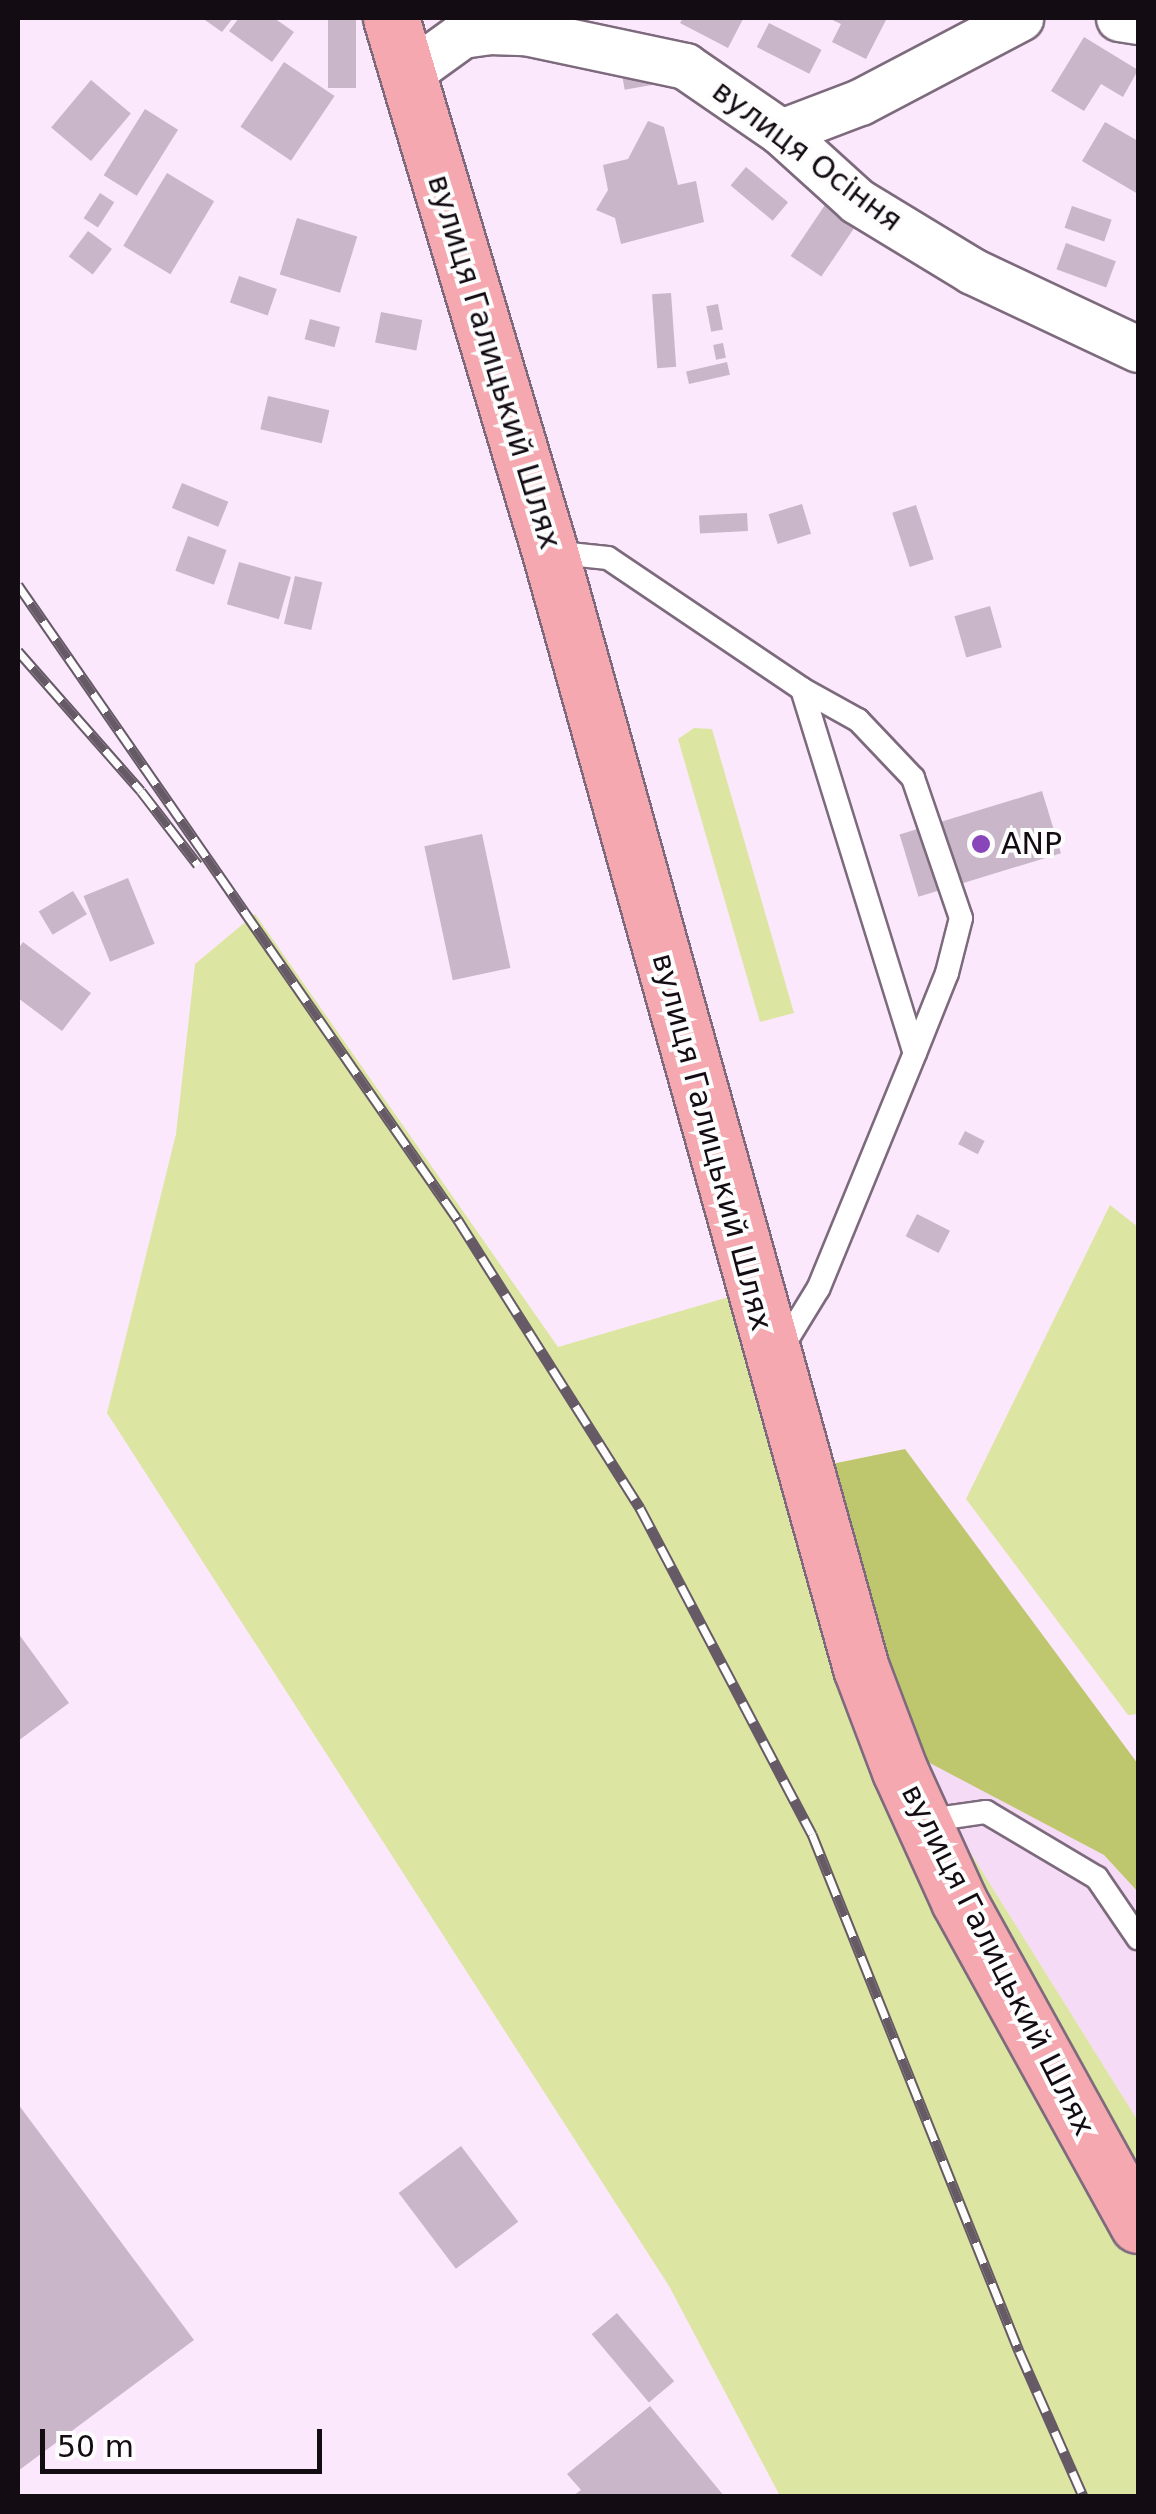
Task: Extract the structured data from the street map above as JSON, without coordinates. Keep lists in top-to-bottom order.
{
  "streets": {
    "highway": ["вулиця Галицький Шлях"],
    "street": ["вулиця Осіння"]
  },
  "crossings": [
    ["вулиця Осіння", "вулиця Галицький Шлях"]
  ],
  "places": ["ANP"],
  "scale_bar": "50 m"
}
